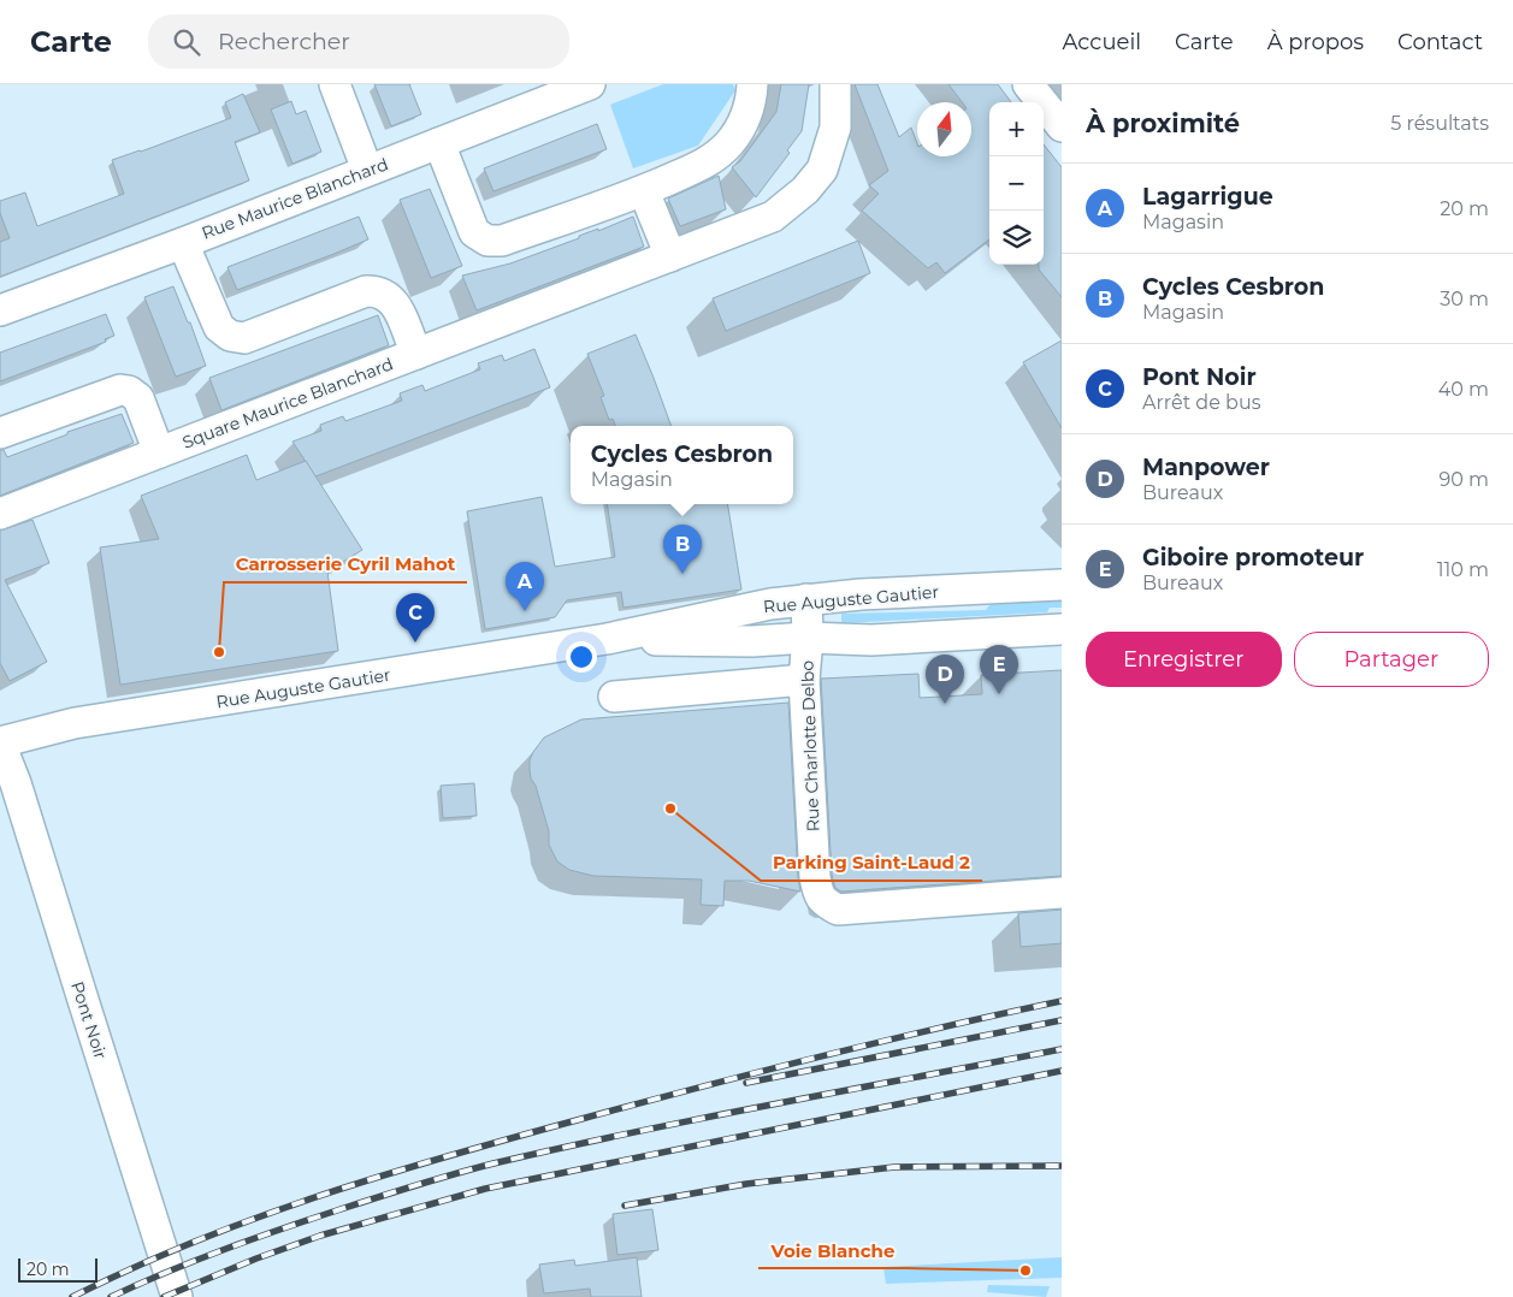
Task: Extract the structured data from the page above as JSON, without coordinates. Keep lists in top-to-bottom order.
{
  "streets": {
    "street": [
      "Rue Maurice Blanchard",
      "Square Maurice Blanchard",
      "Rue Auguste Gautier",
      "Rue Charlotte Delbo",
      "Pont Noir"
    ]
  },
  "crossings": [
    ["Rue Auguste Gautier", "Rue Charlotte Delbo"],
    ["Rue Auguste Gautier", "Pont Noir"]
  ],
  "places": ["Carrosserie Cyril Mahot", "Parking Saint-Laud 2", "Voie Blanche"],
  "scale_bar": "20 m",
  "north": "top",
  "page": {
    "header": "Carte",
    "search": "Rechercher",
    "nav": [
      "Accueil",
      "Carte",
      "À propos",
      "Contact"
    ],
    "heading": ["À proximité", "5 résultats"],
    "map_buttons": ["+", "−"],
    "list": [
      {
        "mark": "A",
        "name": "Lagarrigue",
        "note": "Magasin",
        "value": "20 m"
      },
      {
        "mark": "B",
        "name": "Cycles Cesbron",
        "note": "Magasin",
        "value": "30 m"
      },
      {
        "mark": "C",
        "name": "Pont Noir",
        "note": "Arrêt de bus",
        "value": "40 m"
      },
      {
        "mark": "D",
        "name": "Manpower",
        "note": "Bureaux",
        "value": "90 m"
      },
      {
        "mark": "E",
        "name": "Giboire promoteur",
        "note": "Bureaux",
        "value": "110 m"
      }
    ],
    "popup": ["Cycles Cesbron", "Magasin"],
    "pins": [
      "B",
      "A",
      "C",
      "E",
      "D"
    ],
    "buttons": ["Enregistrer", "Partager"],
    "scale": "20 m"
  }
}
